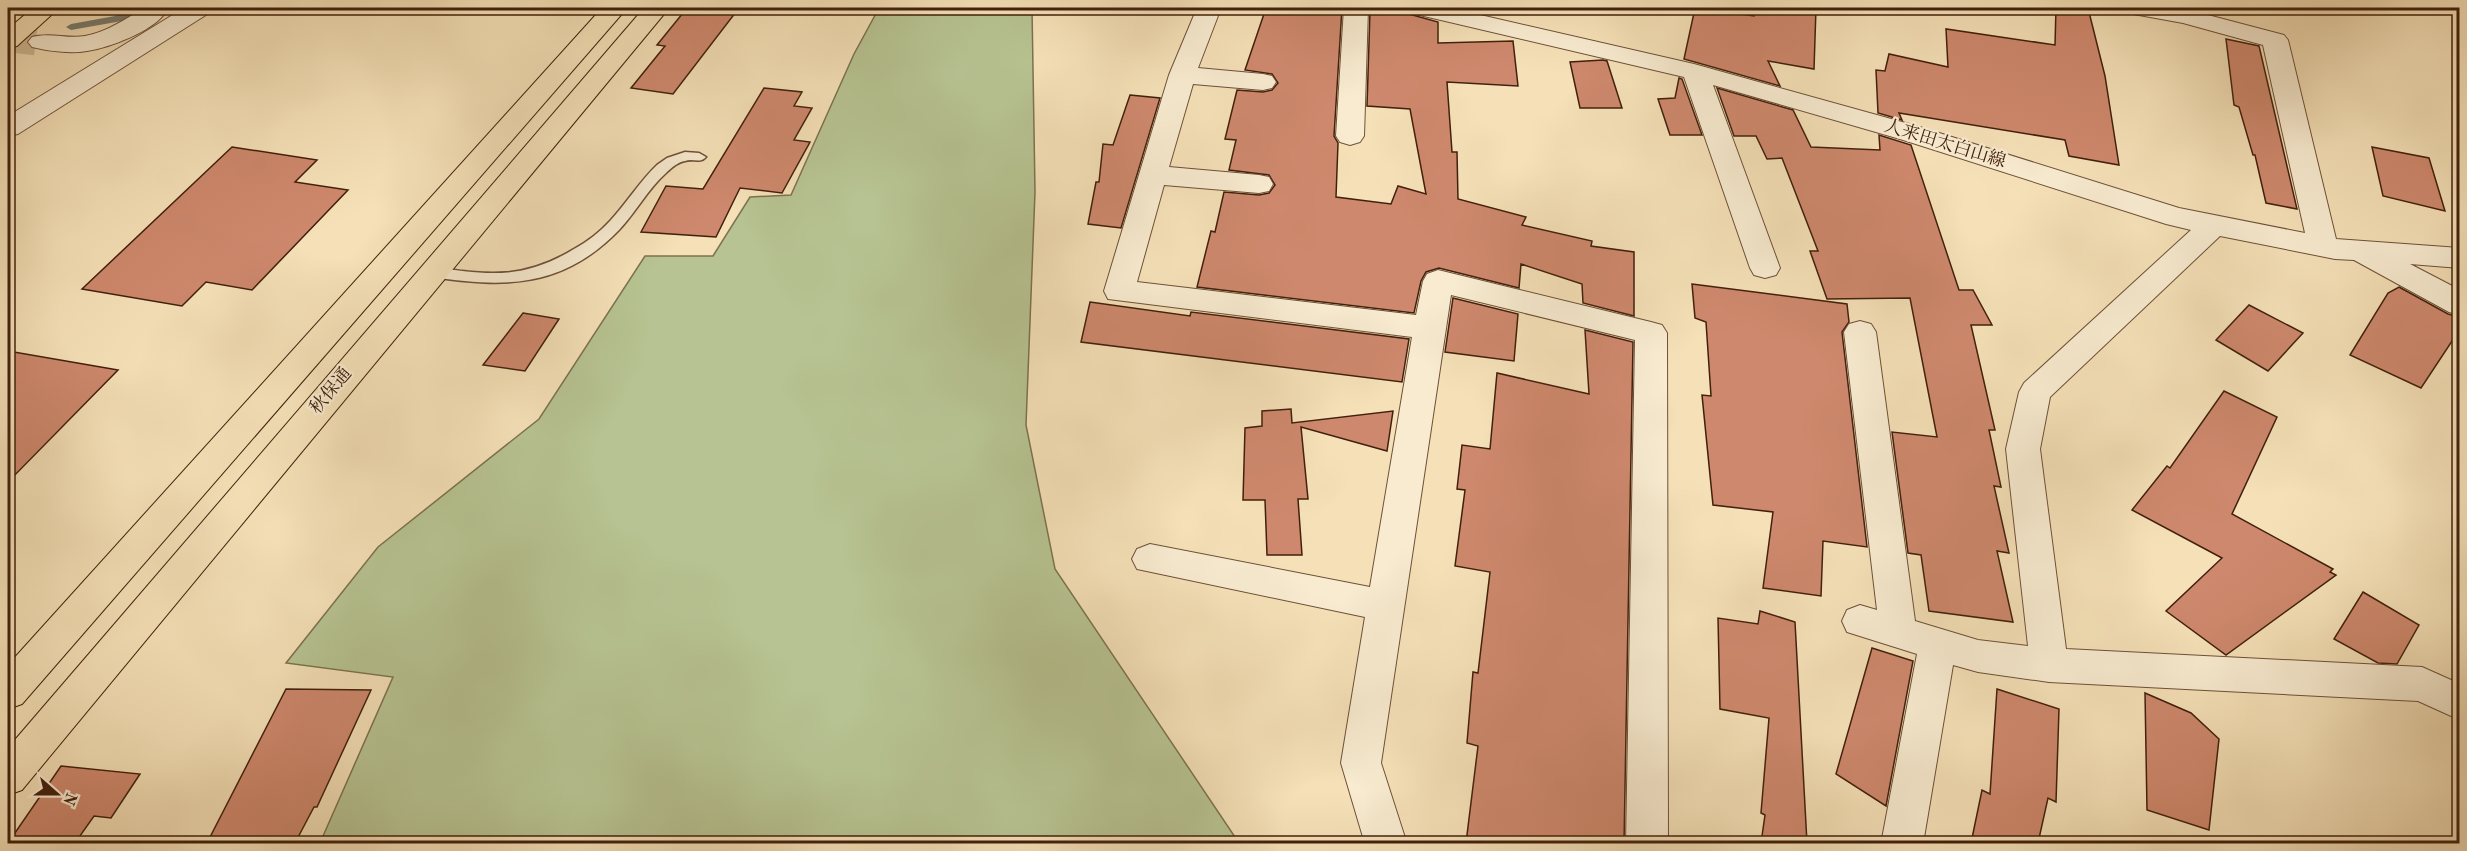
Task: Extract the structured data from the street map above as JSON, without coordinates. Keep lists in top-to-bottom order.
{
  "streets": {
    "highway": ["秋保通"],
    "street": ["人来田太白山線"]
  },
  "north": "right"
}
